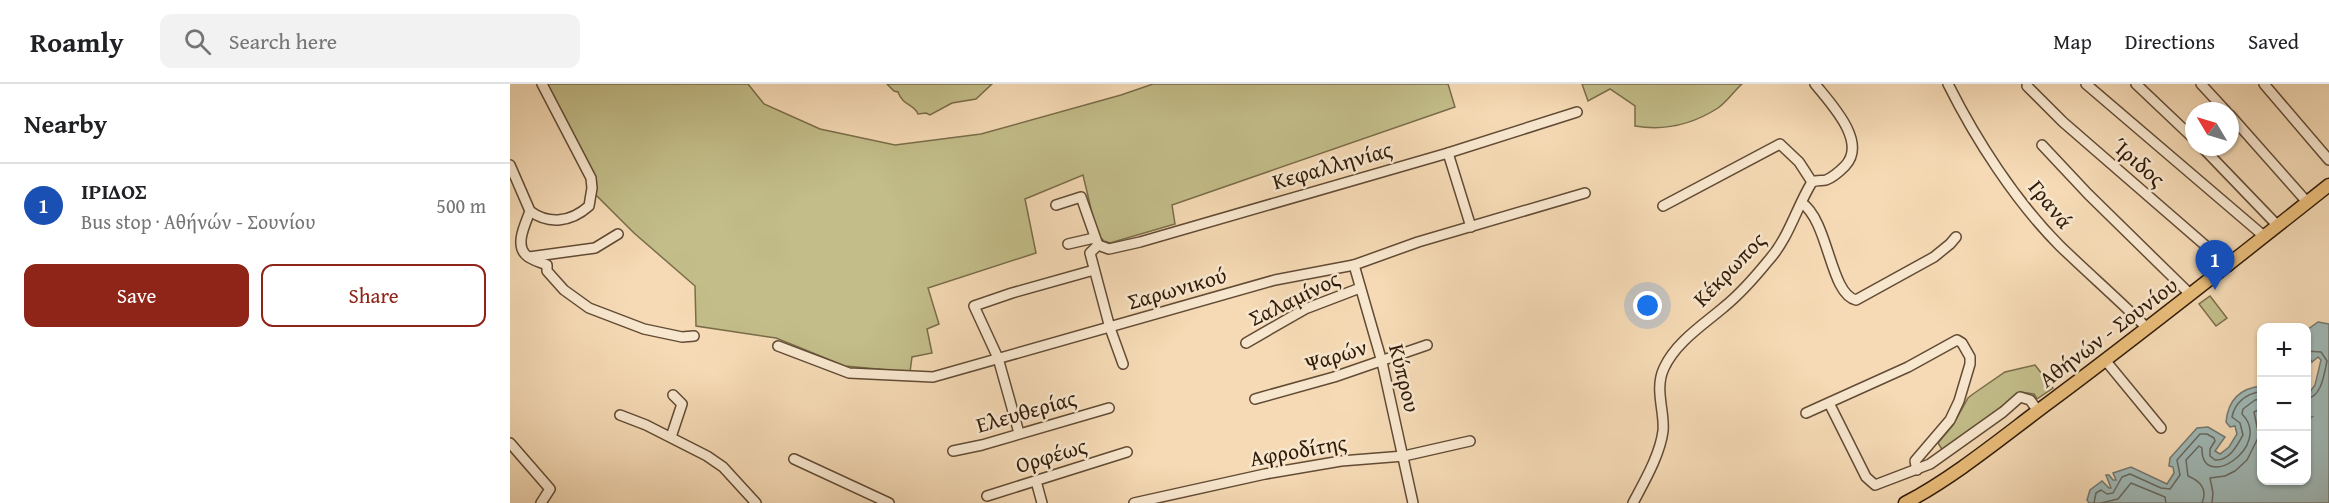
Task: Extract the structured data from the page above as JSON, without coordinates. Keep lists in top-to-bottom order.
{
  "streets": {
    "main road": ["Αθήνών - Σουνίου"],
    "street": [
      "Ίριδος",
      "Κεφαλληνίας",
      "Γρανά",
      "Κέκρωπος",
      "Σαρωνικού",
      "Σαλαμίνος",
      "Ψαρών",
      "Κύπρου",
      "Ελευθερίας",
      "Αφροδίτης",
      "Ορφέως"
    ]
  },
  "crossings": [
    ["Ίριδος", "Αθήνών - Σουνίου"],
    ["Γρανά", "Αθήνών - Σουνίου"],
    ["Σαρωνικού", "Κύπρου"],
    ["Σαλαμίνος", "Κύπρου"],
    ["Ψαρών", "Κύπρου"],
    ["Κύπρου", "Αφροδίτης"]
  ],
  "north": "top left",
  "page": {
    "header": "Roamly",
    "search": "Search here",
    "nav": ["Map", "Directions", "Saved"],
    "heading": "Nearby",
    "list": [
      {
        "mark": "1",
        "name": "ΙΡΙΔΟΣ",
        "note": "Bus stop · Αθήνών - Σουνίου",
        "value": "500 m"
      }
    ],
    "pins": "1",
    "buttons": ["Save", "Share"],
    "map_buttons": ["+", "−"]
  }
}
